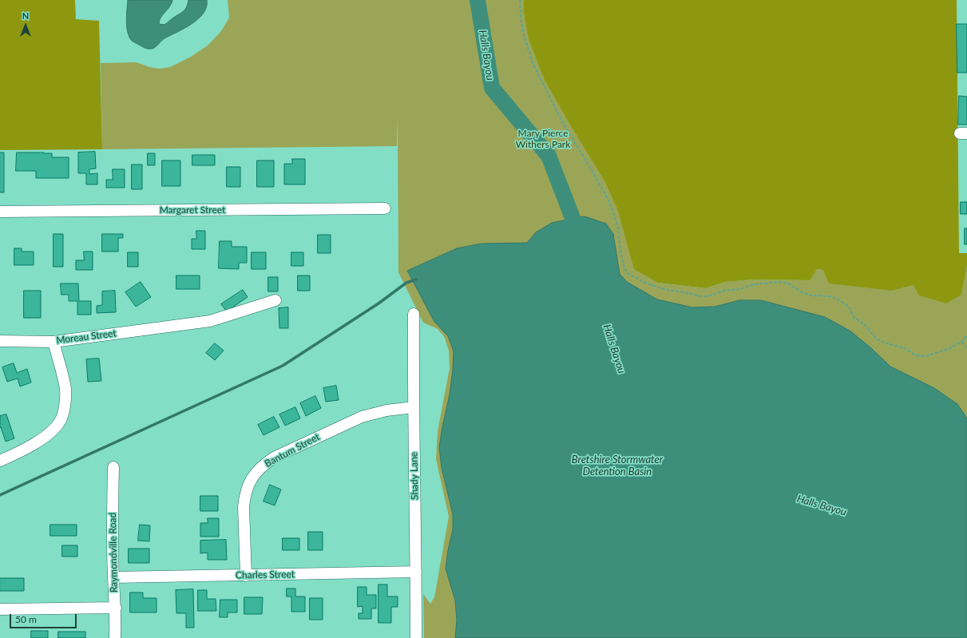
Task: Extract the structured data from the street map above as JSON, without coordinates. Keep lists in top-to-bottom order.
{
  "streets": {
    "street": [
      "Margaret Street",
      "Moreau Street",
      "Bantum Street",
      "Shady Lane",
      "Raymondville Road",
      "Charles Street"
    ]
  },
  "crossings": [
    ["Bantum Street", "Shady Lane"],
    ["Bantum Street", "Charles Street"],
    ["Shady Lane", "Charles Street"],
    ["Raymondville Road", "Charles Street"]
  ],
  "water": ["Halls Bayou", "Bretshire Stormwater Detention Basin"],
  "parks": ["Mary Pierce Withers Park"],
  "scale_bar": "50 m",
  "north": "top"
}
